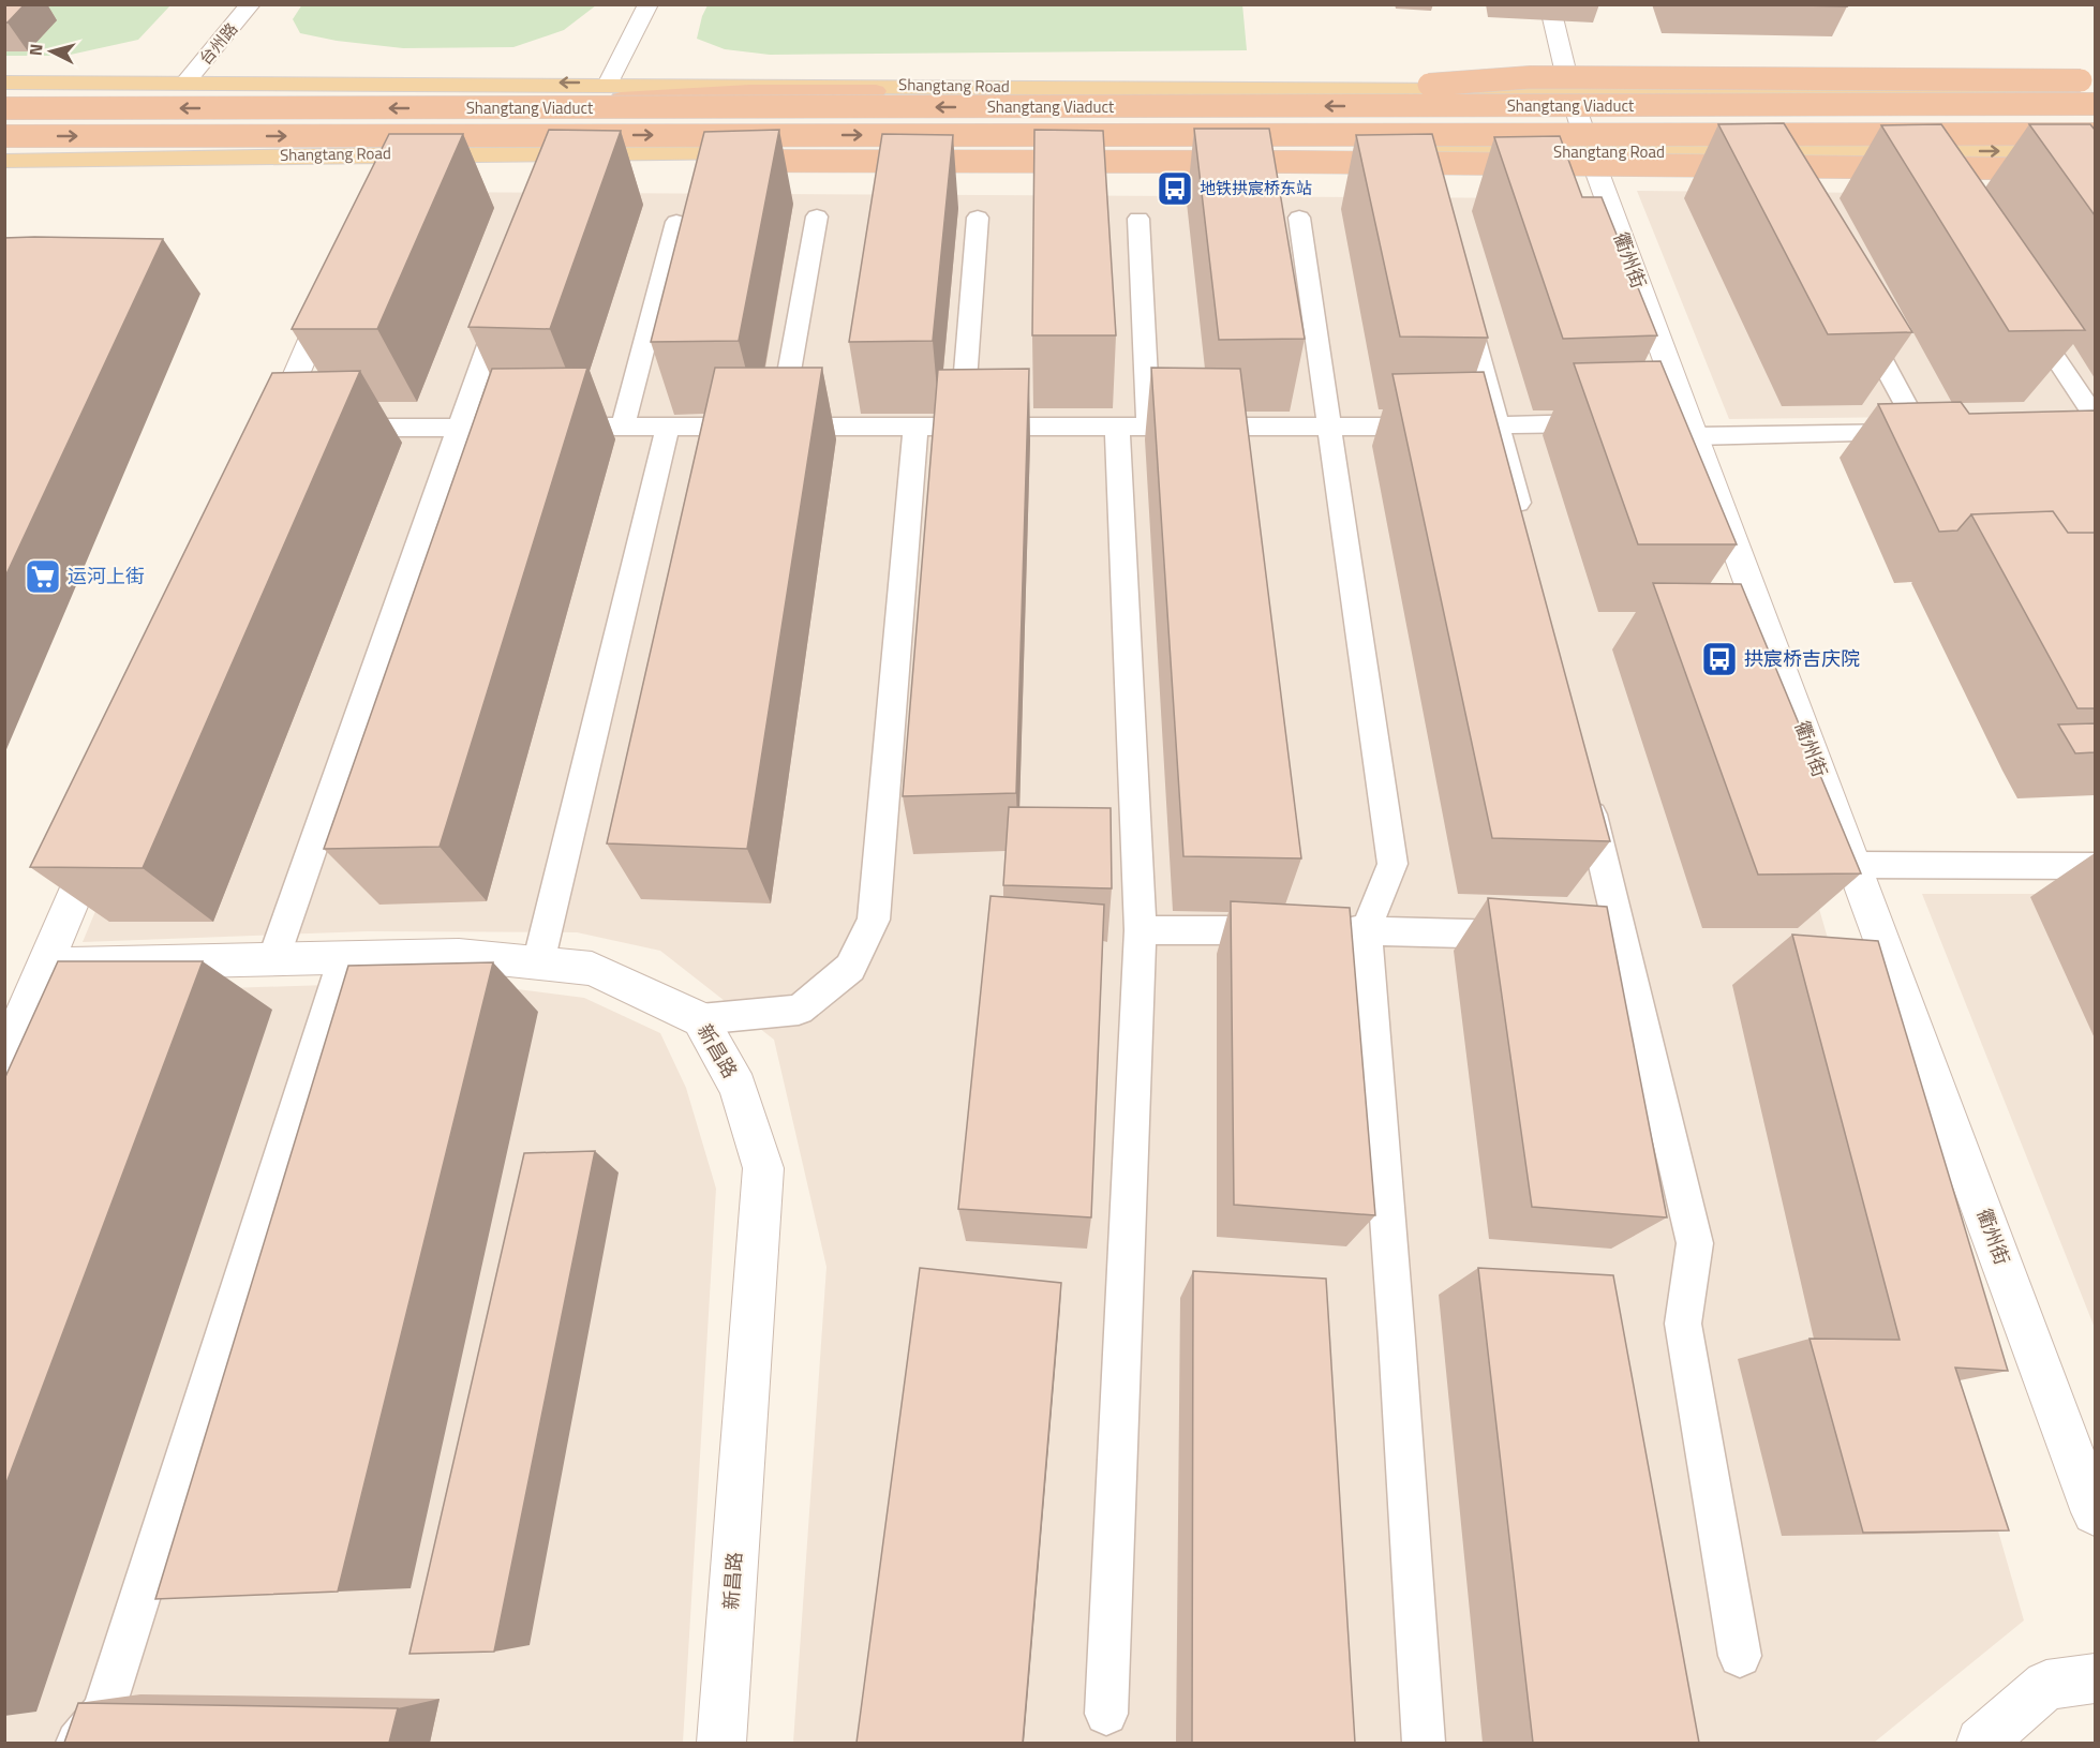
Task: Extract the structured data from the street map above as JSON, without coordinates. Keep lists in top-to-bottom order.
{
  "streets": {
    "highway": ["Shangtang Viaduct"],
    "main road": ["Shangtang Road"],
    "street": ["台州路", "衢州街", "新昌路"]
  },
  "crossings": [
    ["台州路", "Shangtang Road"],
    ["Shangtang Road", "衢州街"]
  ],
  "places": {
    "bus stop": ["地铁拱宸桥东站", "拱宸桥吉庆院"],
    "supermarket": ["运河上街"]
  },
  "north": "left"
}
